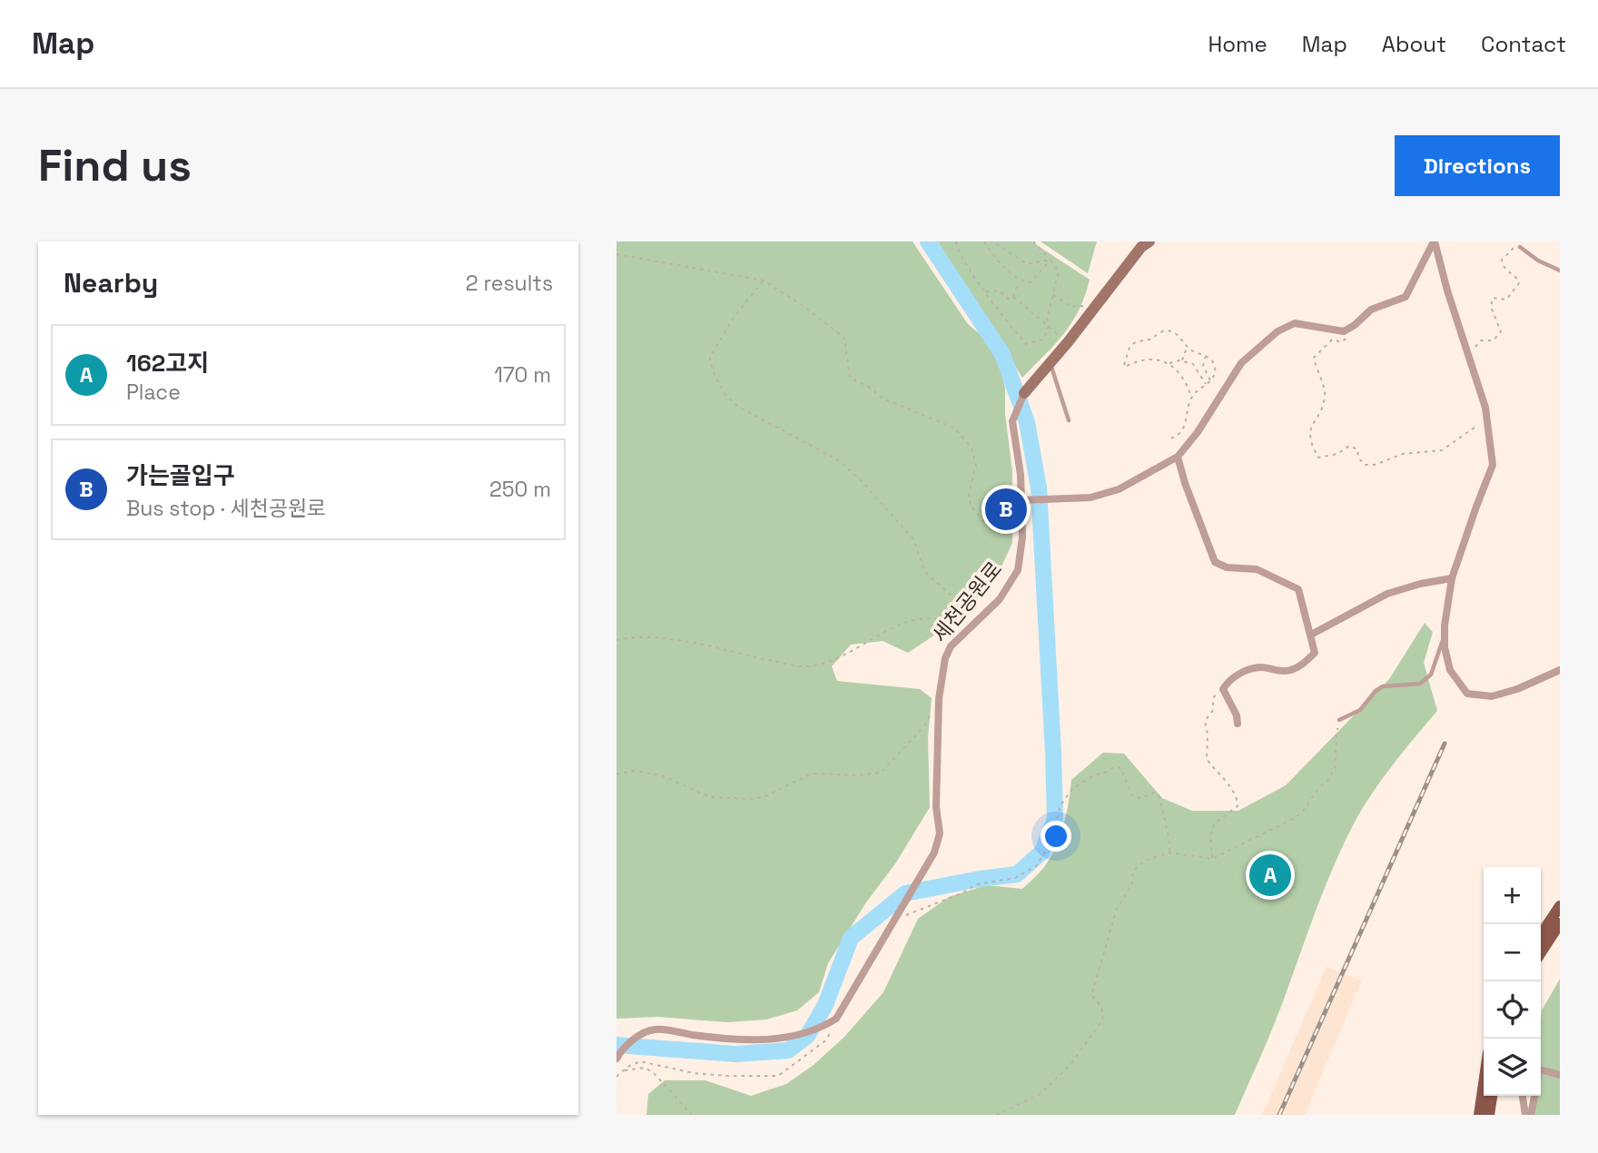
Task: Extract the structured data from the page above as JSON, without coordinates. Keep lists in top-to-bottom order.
{
  "streets": {
    "street": ["세천공원로"]
  },
  "page": {
    "header": "Map",
    "nav": [
      "Home",
      "Map",
      "About",
      "Contact"
    ],
    "buttons": "Directions",
    "title": "Find us",
    "heading": ["Nearby", "2 results"],
    "list": [
      {
        "mark": "A",
        "name": "162고지",
        "note": "Place",
        "value": "170 m"
      },
      {
        "mark": "B",
        "name": "가는골입구",
        "note": "Bus stop · 세천공원로",
        "value": "250 m"
      }
    ],
    "pins": ["B", "A"],
    "map_buttons": ["+", "−"]
  }
}
